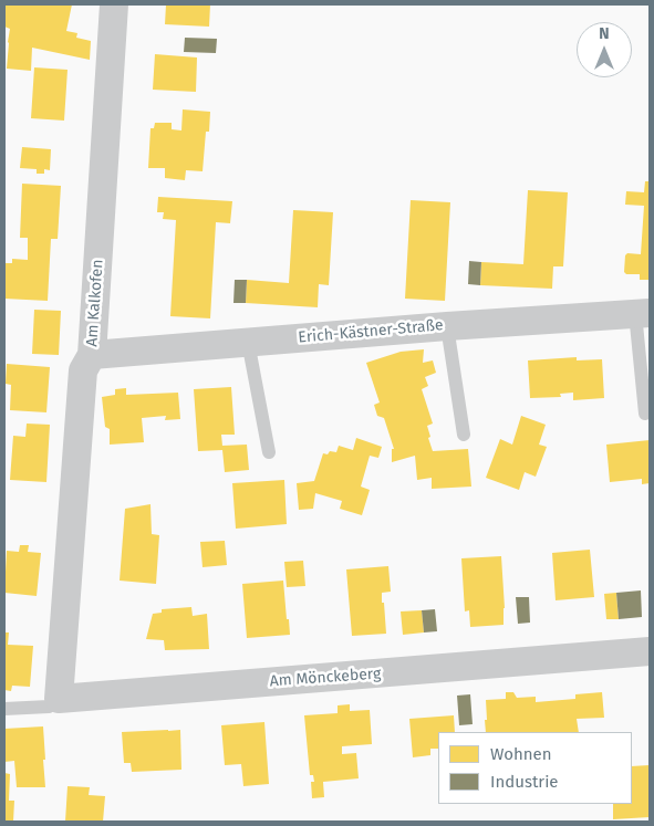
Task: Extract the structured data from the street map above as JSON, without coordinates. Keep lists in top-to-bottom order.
{
  "streets": {
    "street": ["Am Kalkofen", "Erich-Kästner-Straße", "Am Mönckeberg"]
  },
  "crossings": [
    ["Am Kalkofen", "Erich-Kästner-Straße"],
    ["Am Kalkofen", "Am Mönckeberg"]
  ],
  "legend": ["Wohnen", "Industrie"],
  "north": "top"
}
